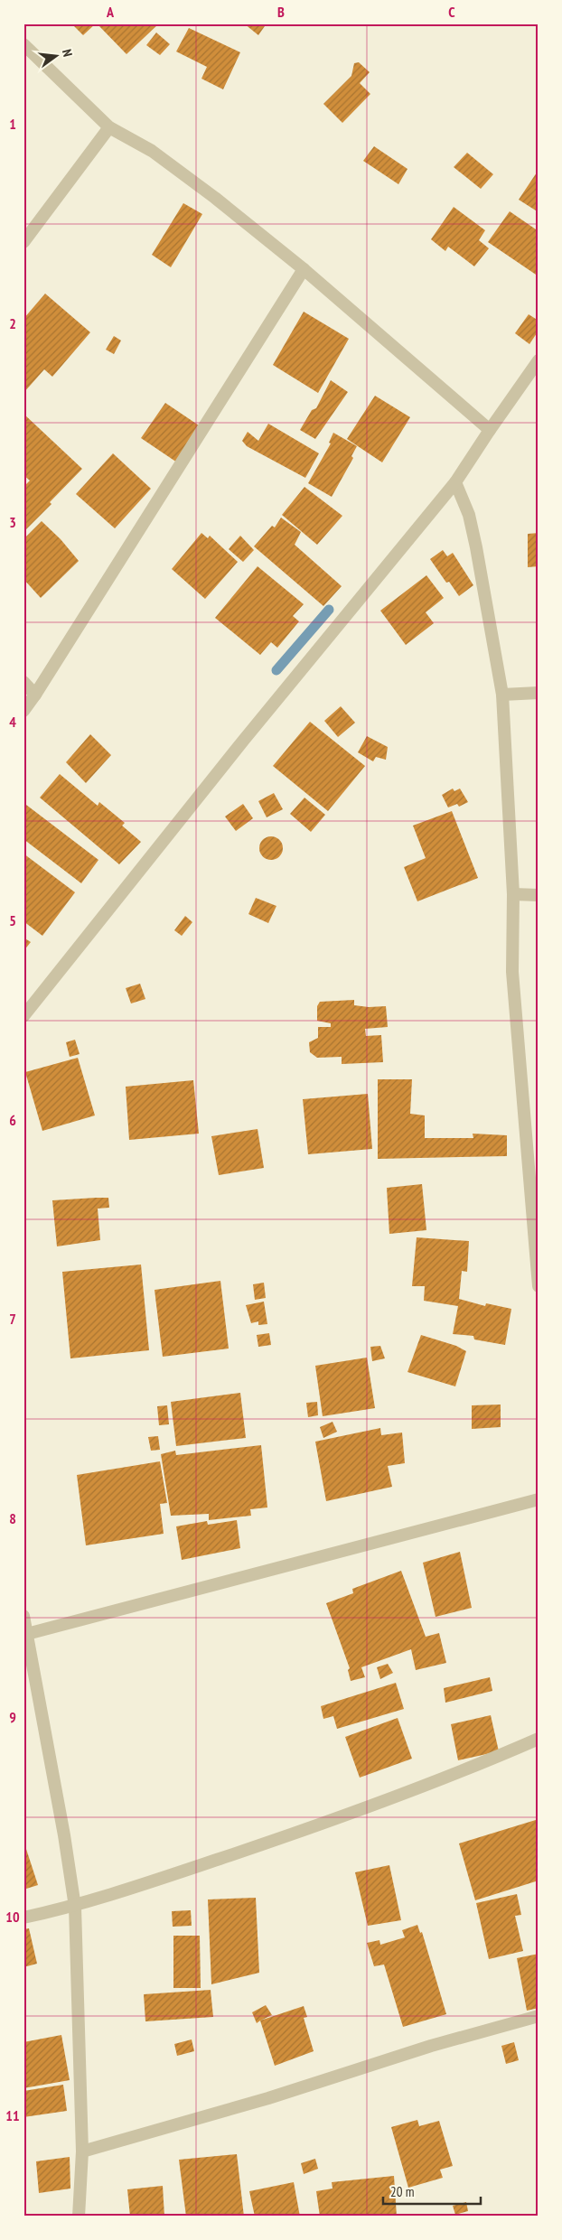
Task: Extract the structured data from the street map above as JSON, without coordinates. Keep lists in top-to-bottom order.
{
  "scale_bar": "20 m",
  "north": "right",
  "grid": {
    "columns": ["A", "B", "C"],
    "rows": [
      "1",
      "2",
      "3",
      "4",
      "5",
      "6",
      "7",
      "8",
      "9",
      "10",
      "11"
    ]
  }
}
